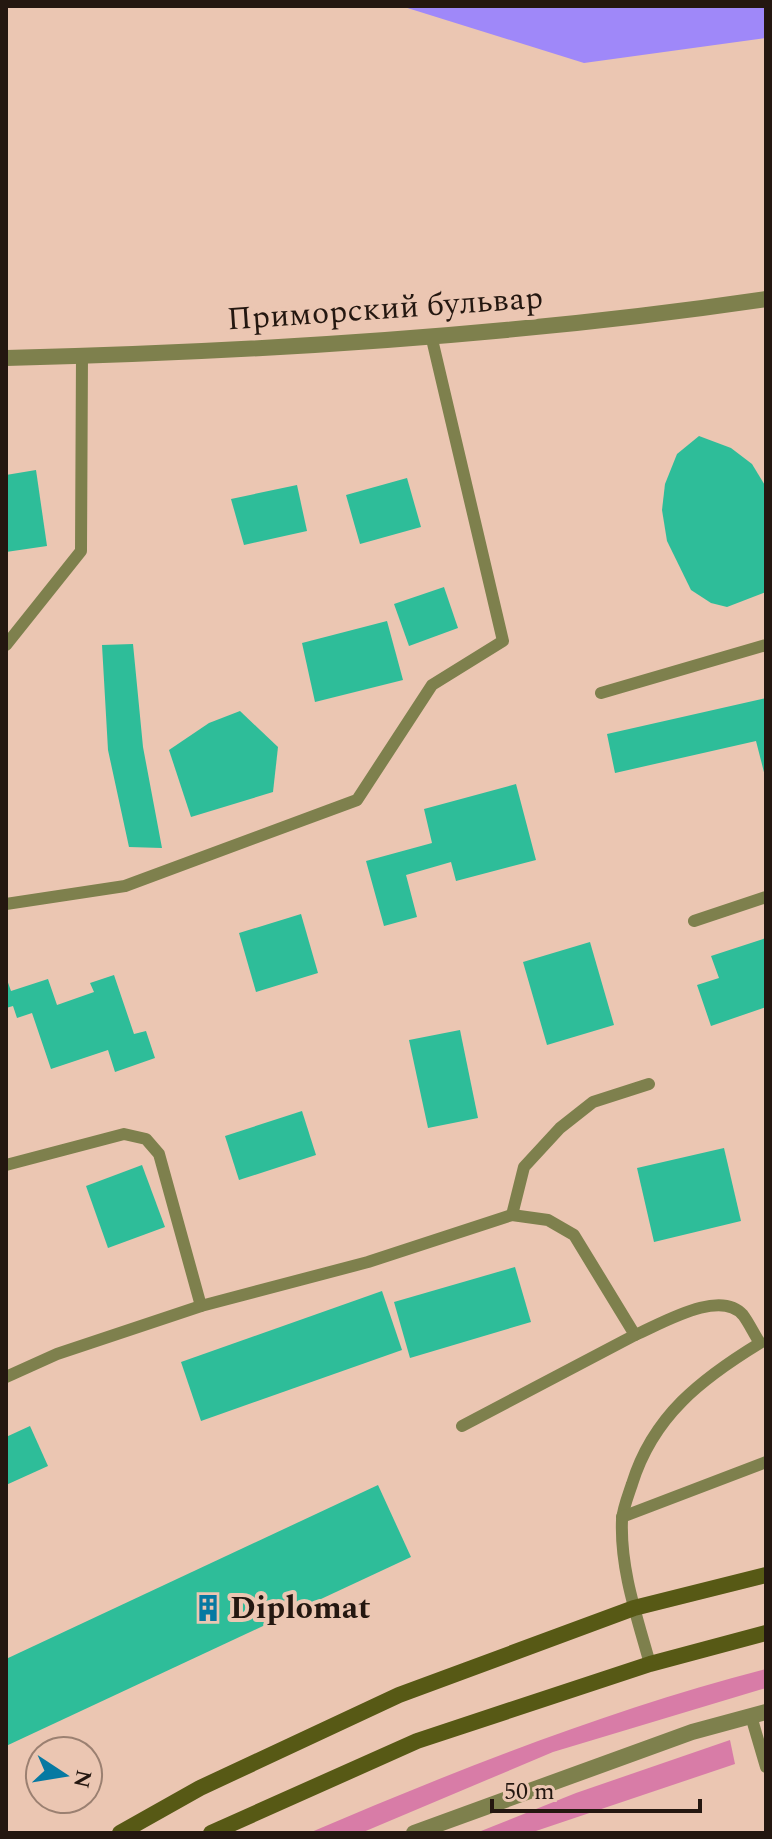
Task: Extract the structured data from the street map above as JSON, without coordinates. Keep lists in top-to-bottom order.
{
  "streets": {
    "street": ["Приморский бульвар"]
  },
  "places": {
    "building": ["Diplomat"]
  },
  "scale_bar": "50 m",
  "north": "right"
}
